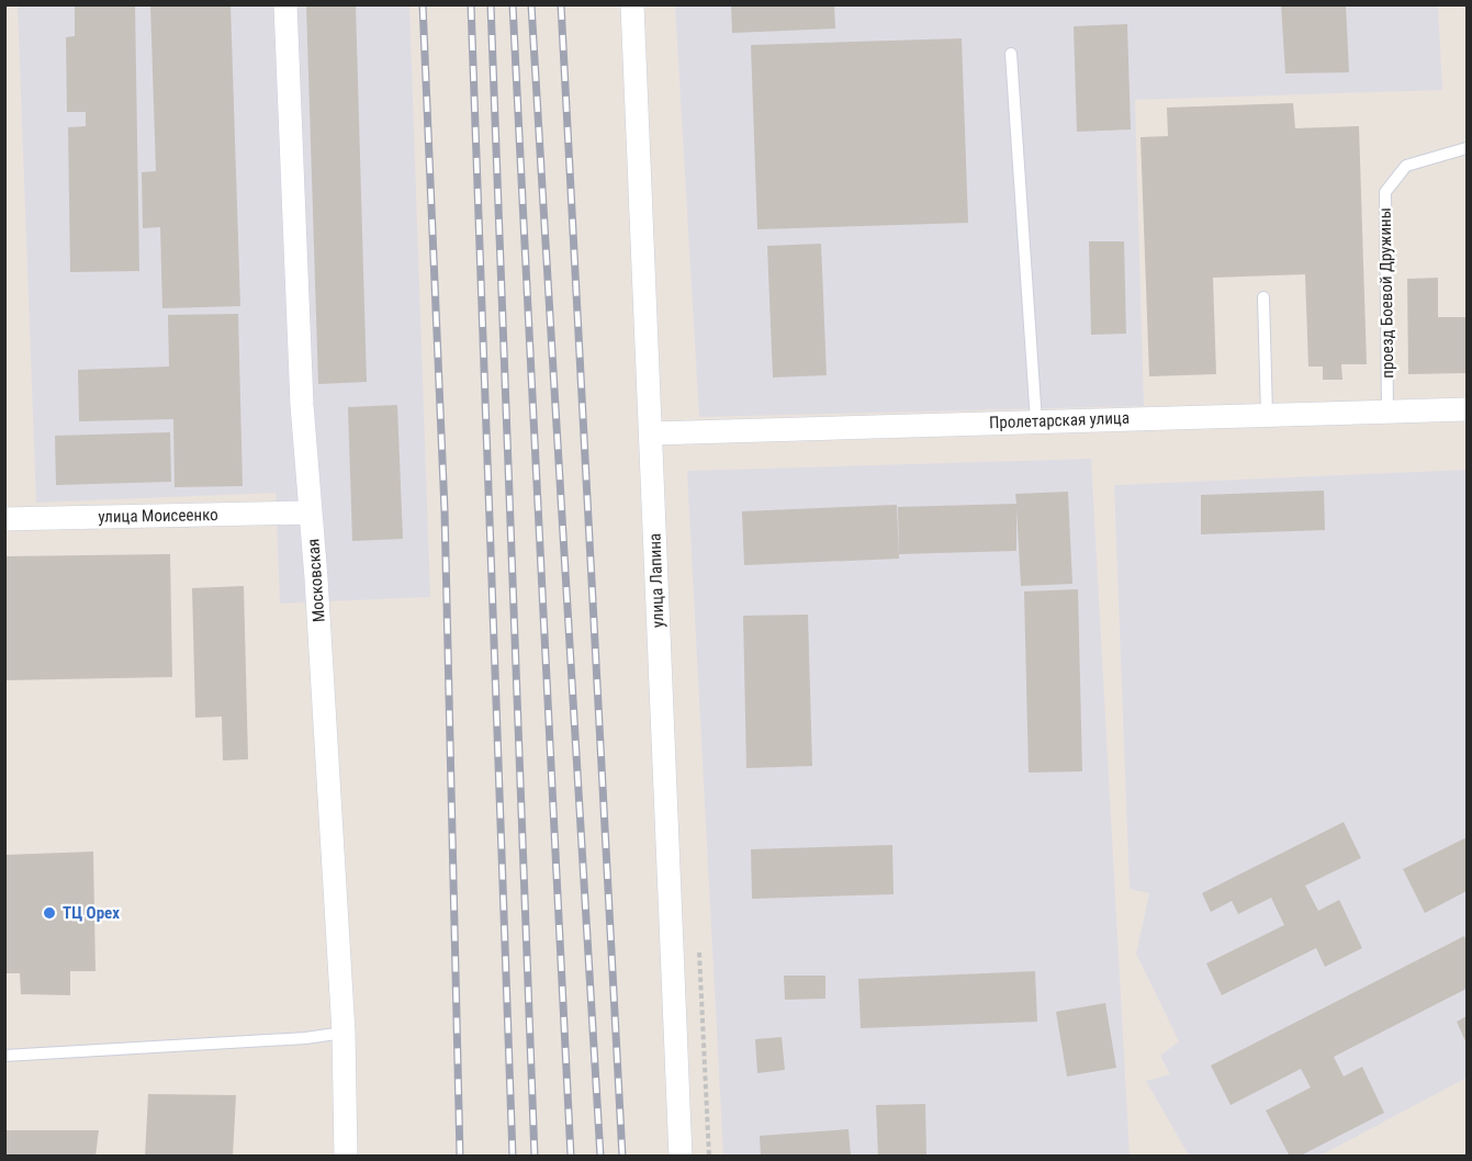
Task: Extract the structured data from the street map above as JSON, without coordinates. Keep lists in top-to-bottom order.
{
  "streets": {
    "street": [
      "Пролетарская улица",
      "улица Моисеенко",
      "Московская",
      "улица Лапина"
    ],
    "lane": ["проезд Боевой Дружины"]
  },
  "crossings": [
    ["проезд Боевой Дружины", "Пролетарская улица"],
    ["Пролетарская улица", "улица Лапина"],
    ["улица Моисеенко", "Московская"]
  ],
  "places": ["ТЦ Орех"]
}
